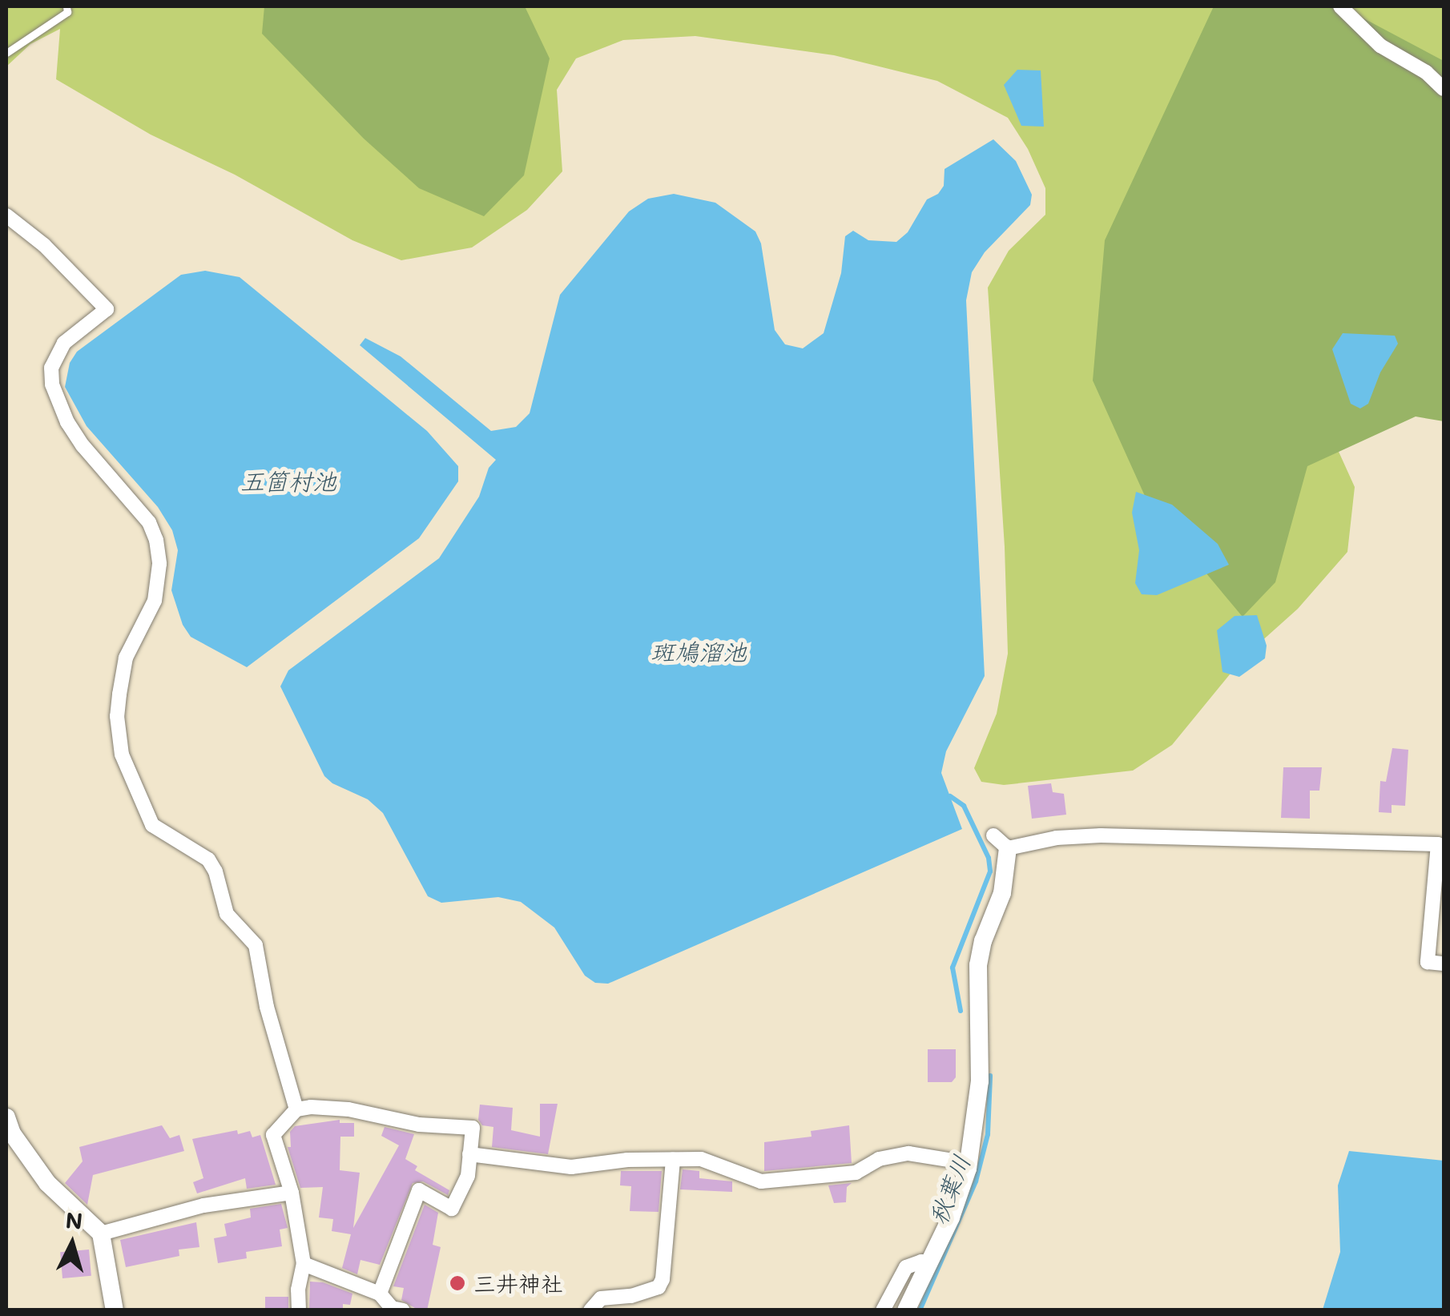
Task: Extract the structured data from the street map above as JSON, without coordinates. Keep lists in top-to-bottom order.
{
  "water": ["五箇村池", "斑鳩溜池", "秋葉川"],
  "places": ["三井神社"],
  "north": "top"
}
